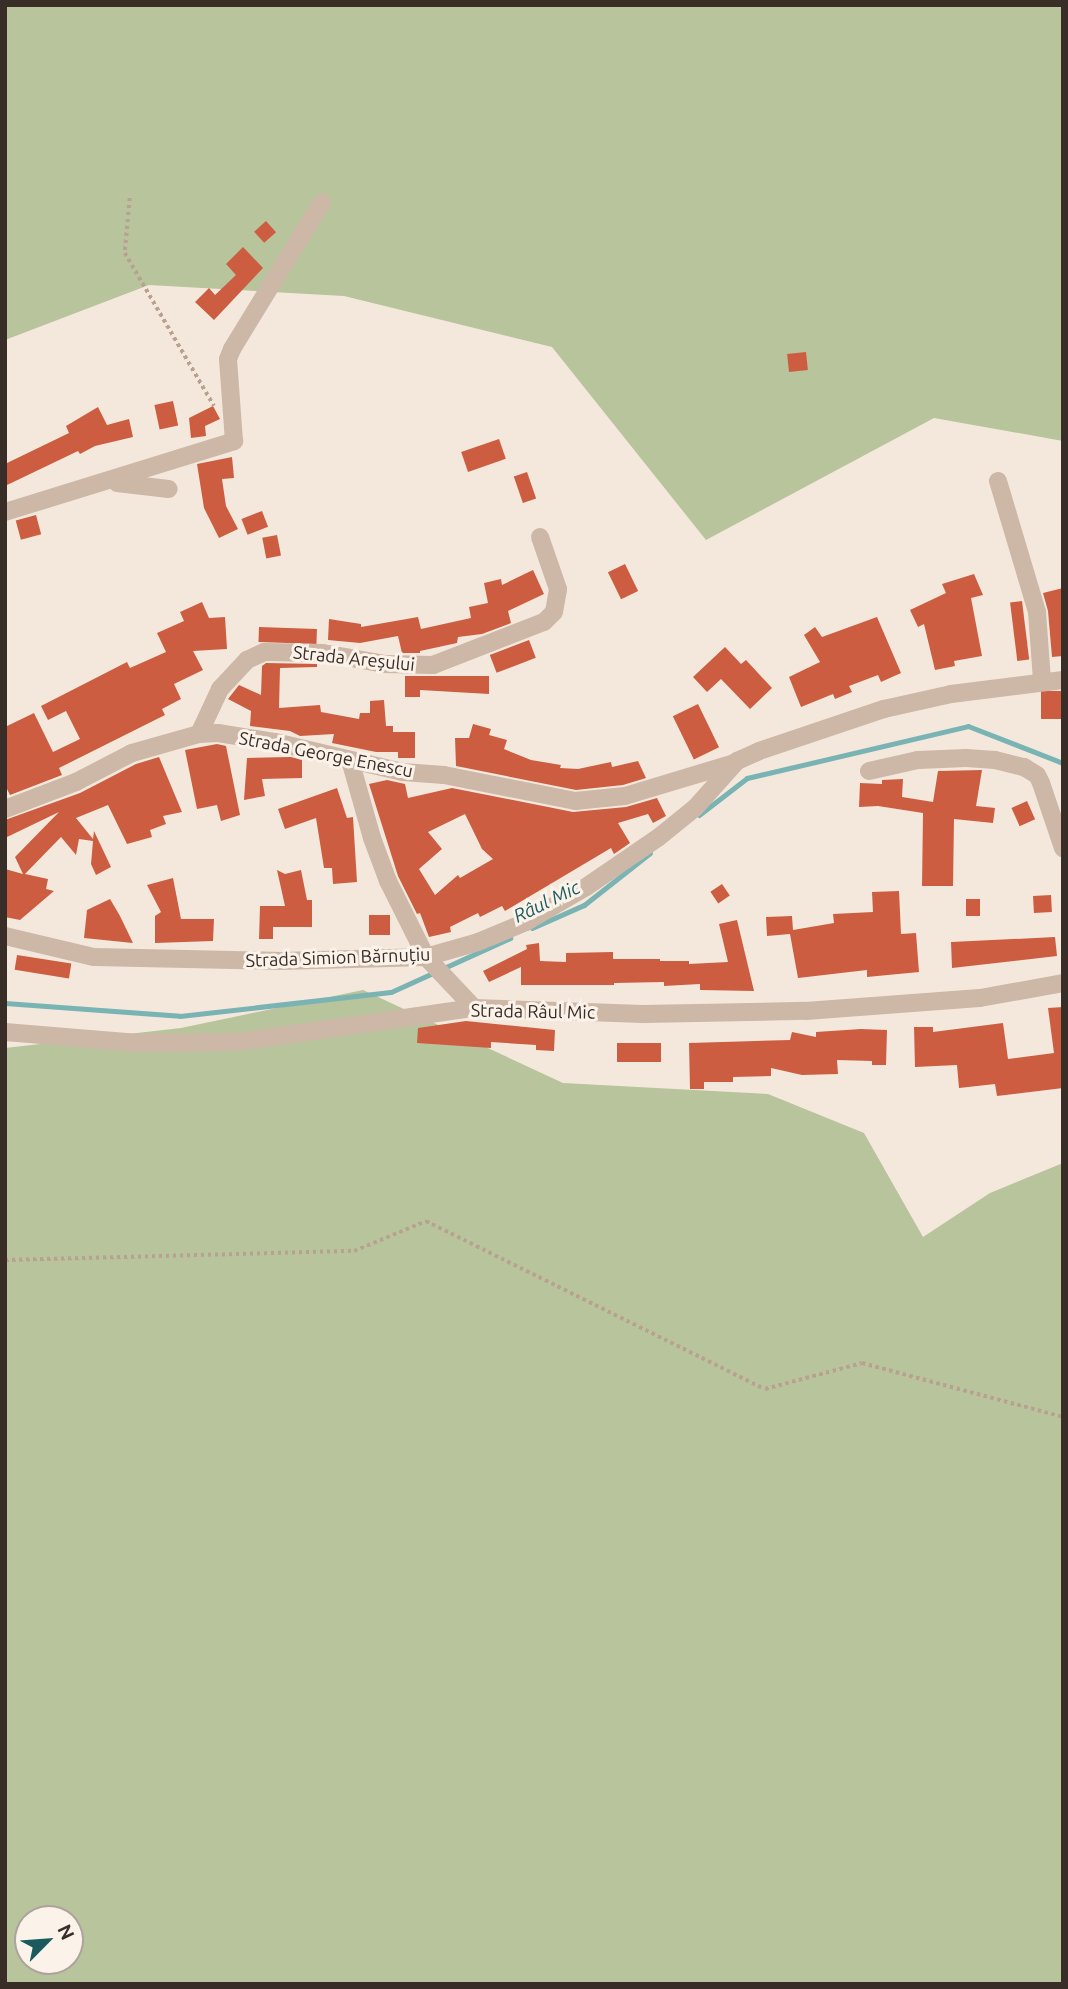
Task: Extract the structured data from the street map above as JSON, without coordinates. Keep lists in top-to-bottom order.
{
  "streets": {
    "street": [
      "Strada Areșului",
      "Strada George Enescu",
      "Strada Simion Bărnuțiu",
      "Strada Râul Mic"
    ]
  },
  "crossings": [
    ["Strada Areșului", "Strada George Enescu"],
    ["Strada George Enescu", "Strada Simion Bărnuțiu"]
  ],
  "water": ["Râul Mic"],
  "north": "top right"
}
